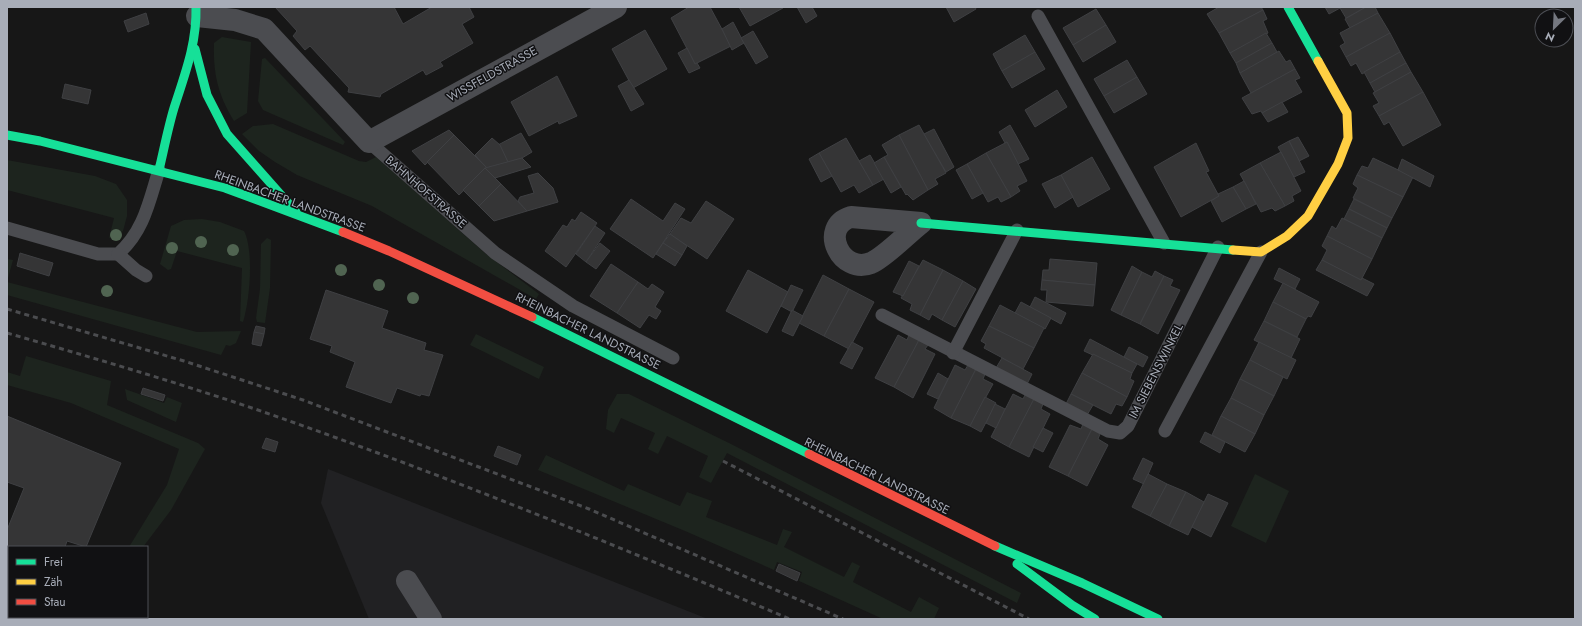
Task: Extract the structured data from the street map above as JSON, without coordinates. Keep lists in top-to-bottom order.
{
  "streets": {
    "main road": ["BAHNHOFSTRASSE", "RHEINBACHER LANDSTRASSE"],
    "street": ["WISSFELDSTRASSE"],
    "lane": ["IM SIEBENSWINKEL"]
  },
  "crossings": [
    ["WISSFELDSTRASSE", "BAHNHOFSTRASSE"],
    ["BAHNHOFSTRASSE", "RHEINBACHER LANDSTRASSE"]
  ],
  "legend": ["Frei", "Zäh", "Stau"],
  "north": "bottom left"
}
